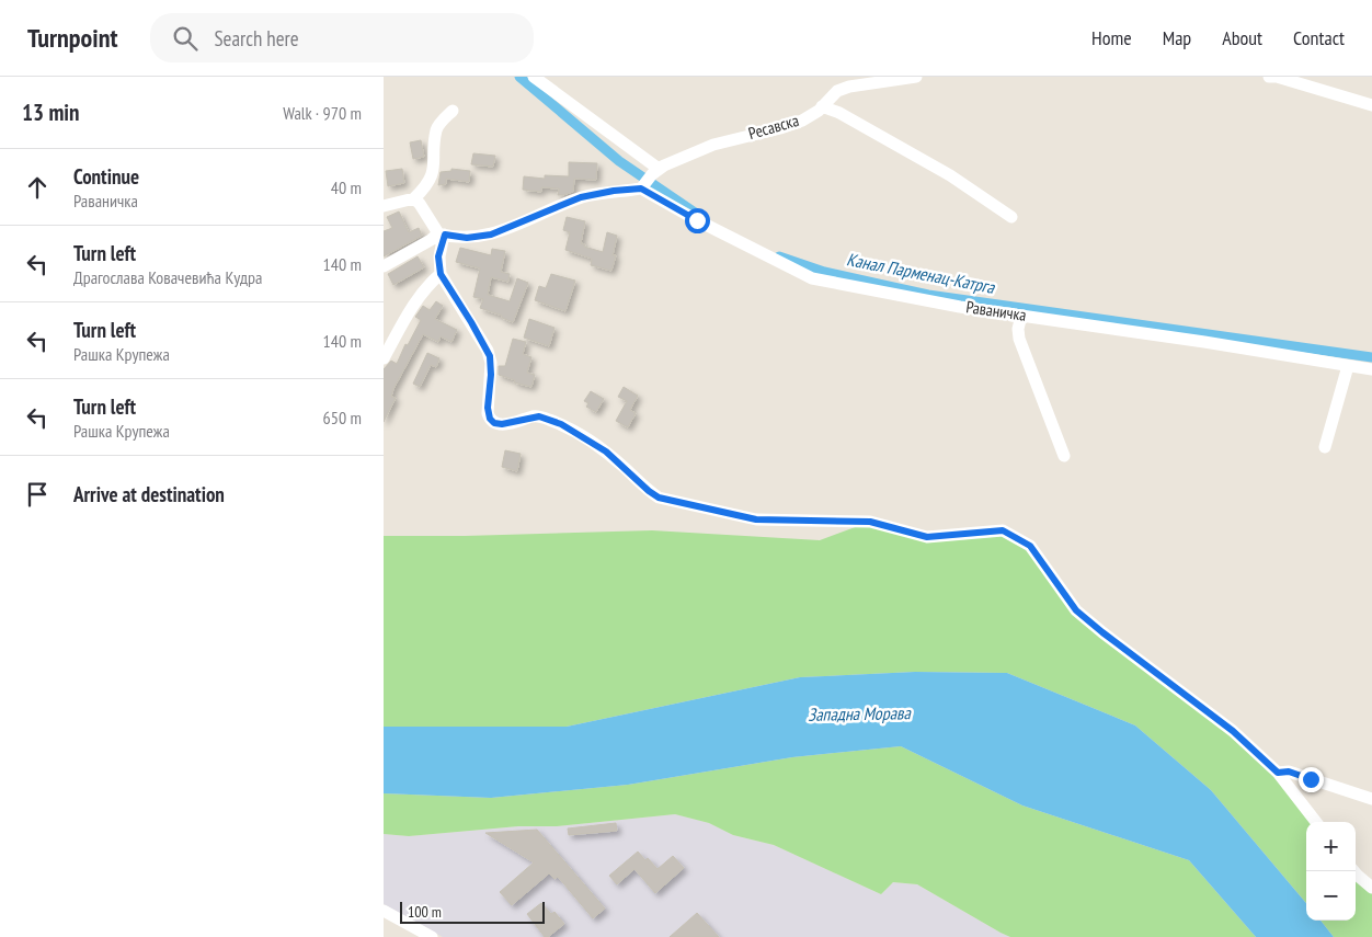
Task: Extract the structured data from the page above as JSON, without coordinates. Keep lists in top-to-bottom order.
{
  "streets": {
    "street": ["Ресавска", "Раваничка"]
  },
  "crossings": [
    ["Ресавска", "Раваничка"]
  ],
  "water": ["Канал Парменац-Катрга", "Западна Морава"],
  "scale_bar": "100 m",
  "page": {
    "header": "Turnpoint",
    "search": "Search here",
    "nav": [
      "Home",
      "Map",
      "About",
      "Contact"
    ],
    "heading": ["13 min", "Walk · 970 m"],
    "list": [
      ["Continue", "Раваничка", "40 m"],
      ["Turn left", "Драгослава Ковачевића Кудра", "140 m"],
      ["Turn left", "Рашка Крупежа", "140 m"],
      ["Turn left", "Рашка Крупежа", "650 m"],
      "Arrive at destination"
    ],
    "map_buttons": ["+", "−"],
    "scale": "100 m"
  }
}
